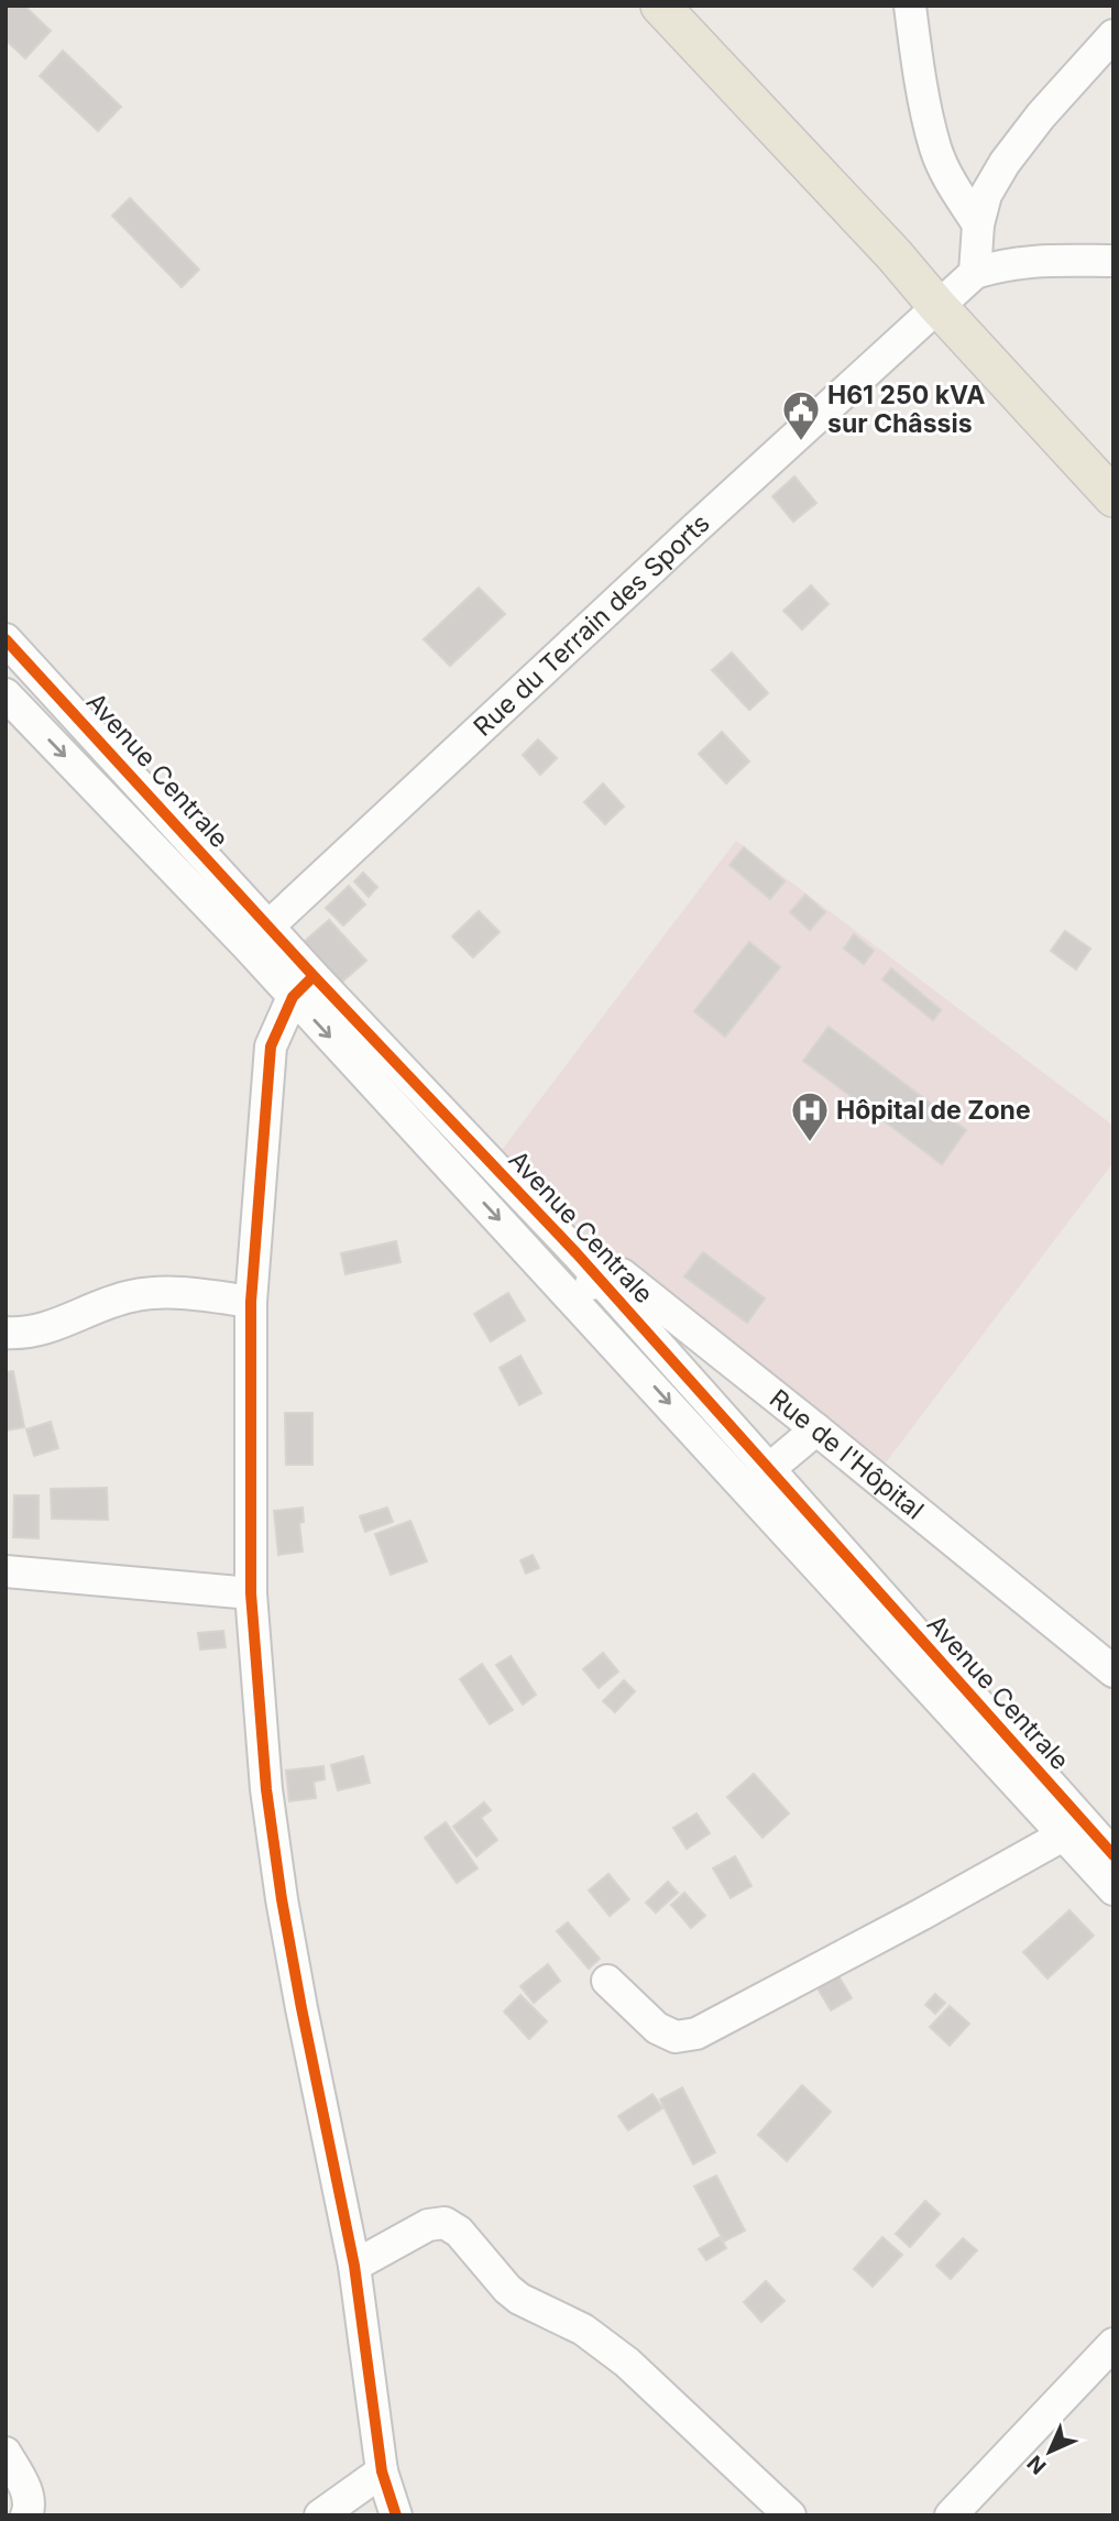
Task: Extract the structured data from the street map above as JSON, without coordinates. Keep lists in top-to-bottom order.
{
  "streets": {
    "street": ["Rue du Terrain des Sports", "Avenue Centrale", "Rue de l'Hôpital"]
  },
  "crossings": [
    ["Rue du Terrain des Sports", "Avenue Centrale"],
    ["Avenue Centrale", "Rue de l'Hôpital"]
  ],
  "places": {
    "public building": ["H61 250 kVA sur Châssis"],
    "hospital": ["Hôpital de Zone"]
  },
  "north": "bottom left"
}
